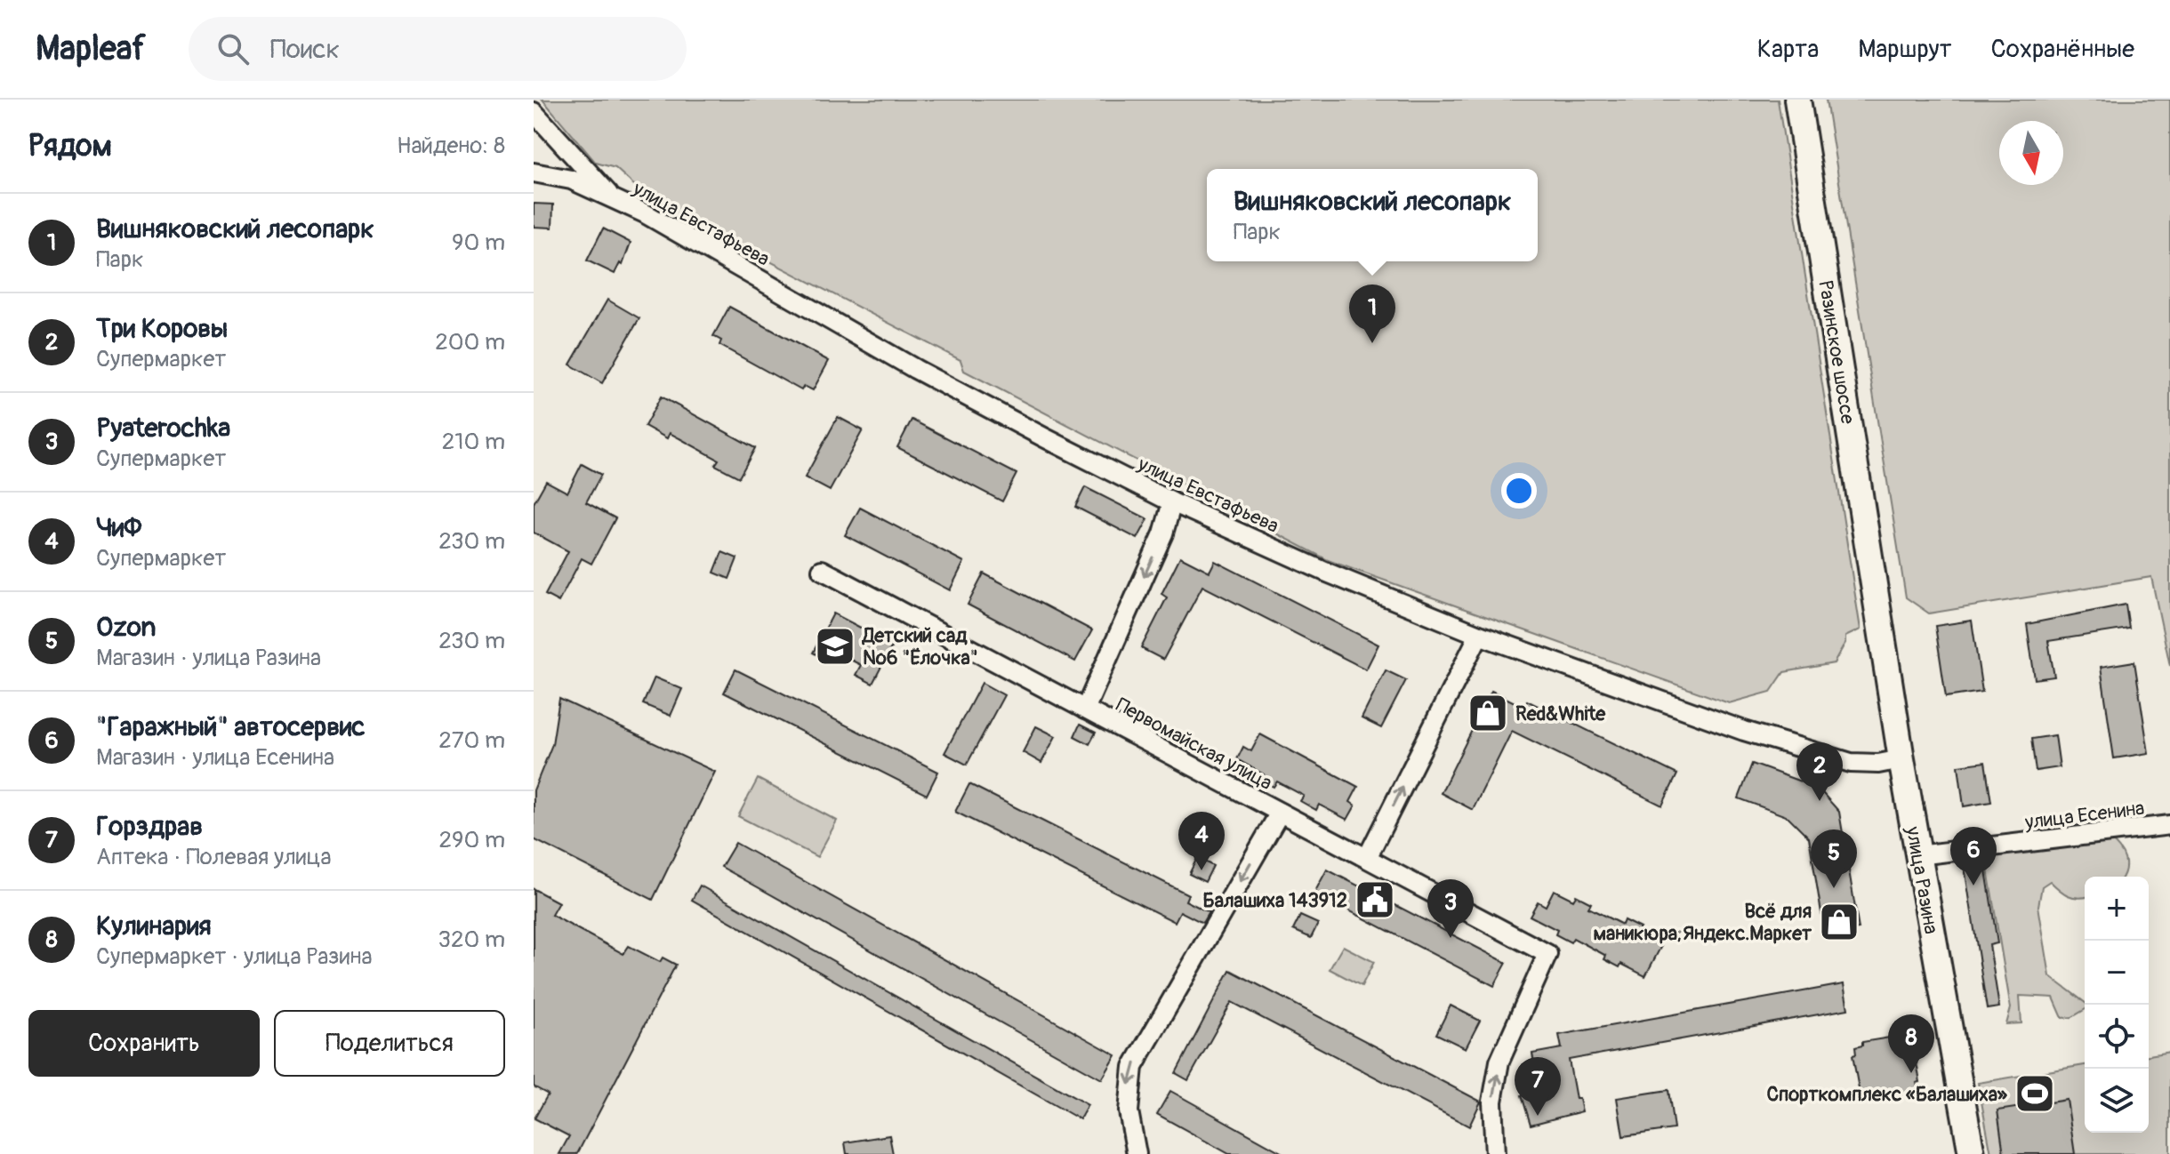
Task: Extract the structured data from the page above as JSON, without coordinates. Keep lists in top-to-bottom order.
{
  "streets": {
    "main road": ["Разинское шоссе", "улица Разина"],
    "street": ["улица Евстафьева", "Первомайская улица", "улица Есенина"]
  },
  "crossings": [
    ["улица Евстафьева", "улица Разина"],
    ["Разинское шоссе", "улица Разина"],
    ["улица Есенина", "улица Разина"]
  ],
  "places": {
    "school or university": ["Детский сад №6 \"Ёлочка\""],
    "shop": ["Red&White", "Всё для маникюра;Яндекс.Маркет"],
    "public building": ["Балашиха 143912"],
    "sports": ["Спорткомплекс «Балашиха»"]
  },
  "north": "bottom",
  "page": {
    "header": "Mapleaf",
    "search": "Поиск",
    "nav": ["Карта", "Маршрут", "Сохранённые"],
    "heading": ["Рядом", "Найдено: 8"],
    "popup": ["Вишняковский лесопарк", "Парк"],
    "list": [
      {
        "mark": "1",
        "name": "Вишняковский лесопарк",
        "note": "Парк",
        "value": "90 m"
      },
      {
        "mark": "2",
        "name": "Три Коровы",
        "note": "Супермаркет",
        "value": "200 m"
      },
      {
        "mark": "3",
        "name": "Pyaterochka",
        "note": "Супермаркет",
        "value": "210 m"
      },
      {
        "mark": "4",
        "name": "ЧиФ",
        "note": "Супермаркет",
        "value": "230 m"
      },
      {
        "mark": "5",
        "name": "Ozon",
        "note": "Магазин · улица Разина",
        "value": "230 m"
      },
      {
        "mark": "6",
        "name": "\"Гаражный\" автосервис",
        "note": "Магазин · улица Есенина",
        "value": "270 m"
      },
      {
        "mark": "7",
        "name": "Горздрав",
        "note": "Аптека · Полевая улица",
        "value": "290 m"
      },
      {
        "mark": "8",
        "name": "Кулинария",
        "note": "Супермаркет · улица Разина",
        "value": "320 m"
      }
    ],
    "pins": [
      "1",
      "2",
      "4",
      "6",
      "5",
      "3",
      "8",
      "7"
    ],
    "map_buttons": ["+", "−"],
    "buttons": ["Сохранить", "Поделиться"]
  }
}
